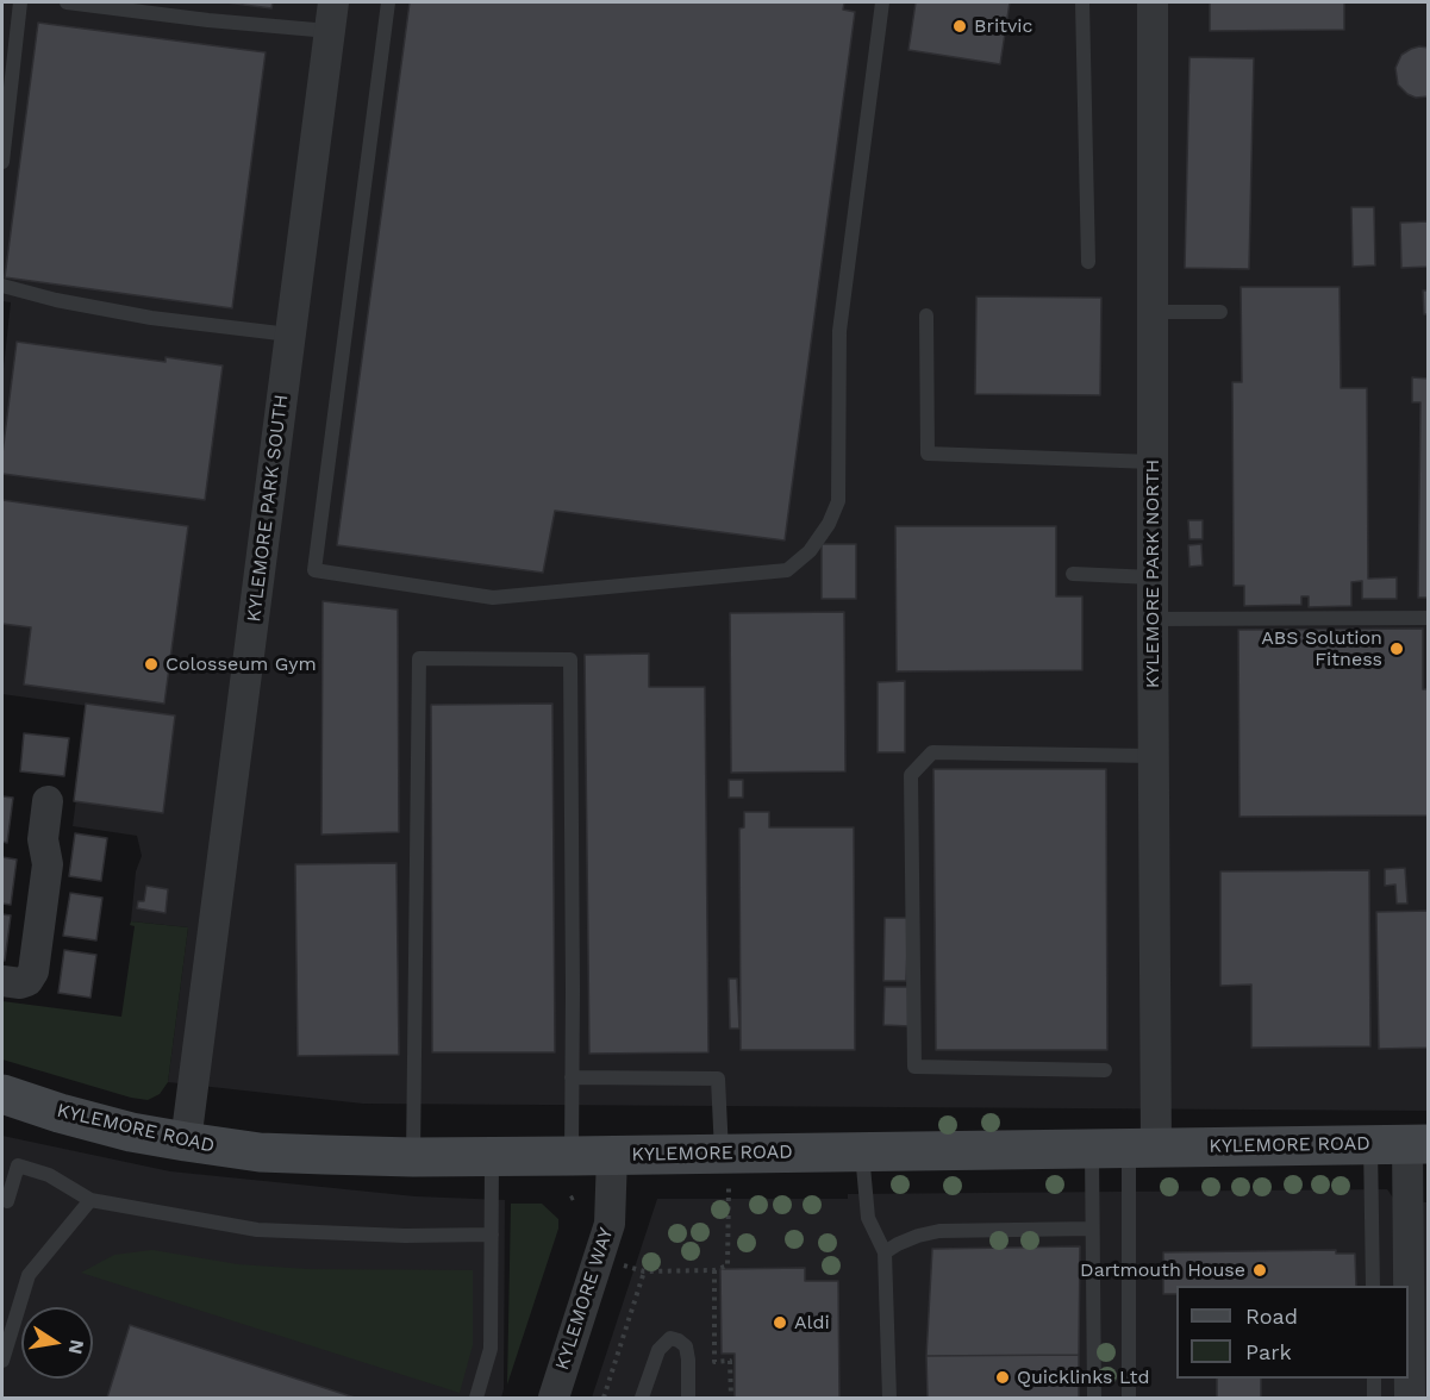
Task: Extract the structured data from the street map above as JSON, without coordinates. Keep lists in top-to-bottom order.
{
  "streets": {
    "main road": ["KYLEMORE ROAD"],
    "street": ["KYLEMORE PARK SOUTH", "KYLEMORE PARK NORTH", "KYLEMORE WAY"]
  },
  "crossings": [
    ["KYLEMORE PARK SOUTH", "KYLEMORE ROAD"],
    ["KYLEMORE PARK NORTH", "KYLEMORE ROAD"],
    ["KYLEMORE ROAD", "KYLEMORE WAY"]
  ],
  "places": [
    "Britvic",
    "ABS Solution Fitness",
    "Colosseum Gym",
    "Dartmouth House",
    "Aldi",
    "Quicklinks Ltd"
  ],
  "legend": ["Road", "Park"],
  "north": "right"
}
